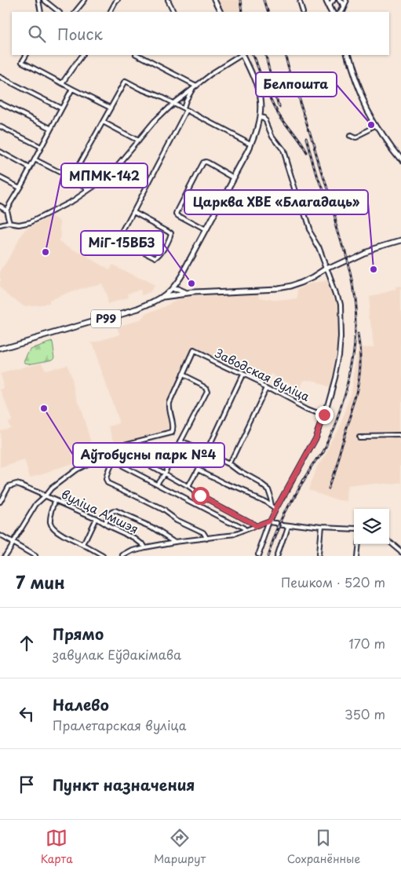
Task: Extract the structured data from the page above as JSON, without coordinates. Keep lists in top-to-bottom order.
{
  "streets": {
    "main road": ["Р99"],
    "street": ["Заводская вуліца", "вуліца Амшэя"]
  },
  "places": [
    "Белпошта",
    "МПМК-142",
    "Царква ХВЕ «Благадаць»",
    "МіГ-15ВБЗ",
    "Аўтобусны парк №4"
  ],
  "page": {
    "search": "Поиск",
    "heading": ["7 мин", "Пешком · 520 m"],
    "list": [
      ["Прямо", "завулак Еўдакімава", "170 m"],
      ["Налево", "Пралетарская вуліца", "350 m"],
      "Пункт назначения"
    ],
    "nav": ["Карта", "Маршрут", "Сохранённые"]
  }
}
